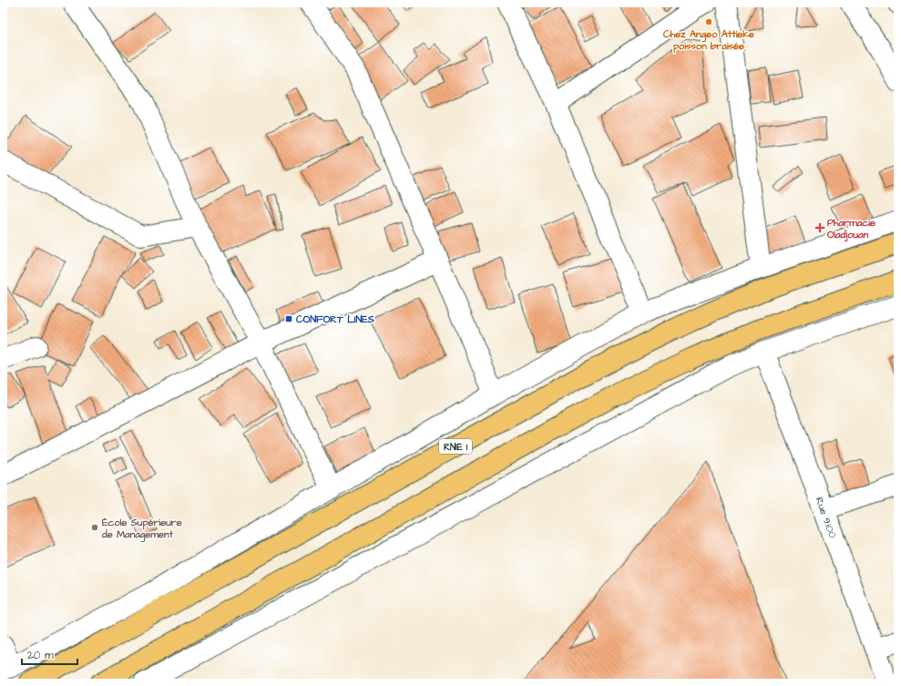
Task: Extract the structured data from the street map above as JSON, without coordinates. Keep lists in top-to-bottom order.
{
  "streets": {
    "highway": ["RNIE 1"],
    "street": ["Rue 9.100"]
  },
  "places": {
    "other": ["Chez Angeo Attieke poisson braisée", "École Supérieure de Management"],
    "health": ["Pharmacie Oladjouan"],
    "transit": ["CONFORT LINES"]
  },
  "scale_bar": "20 m"
}
